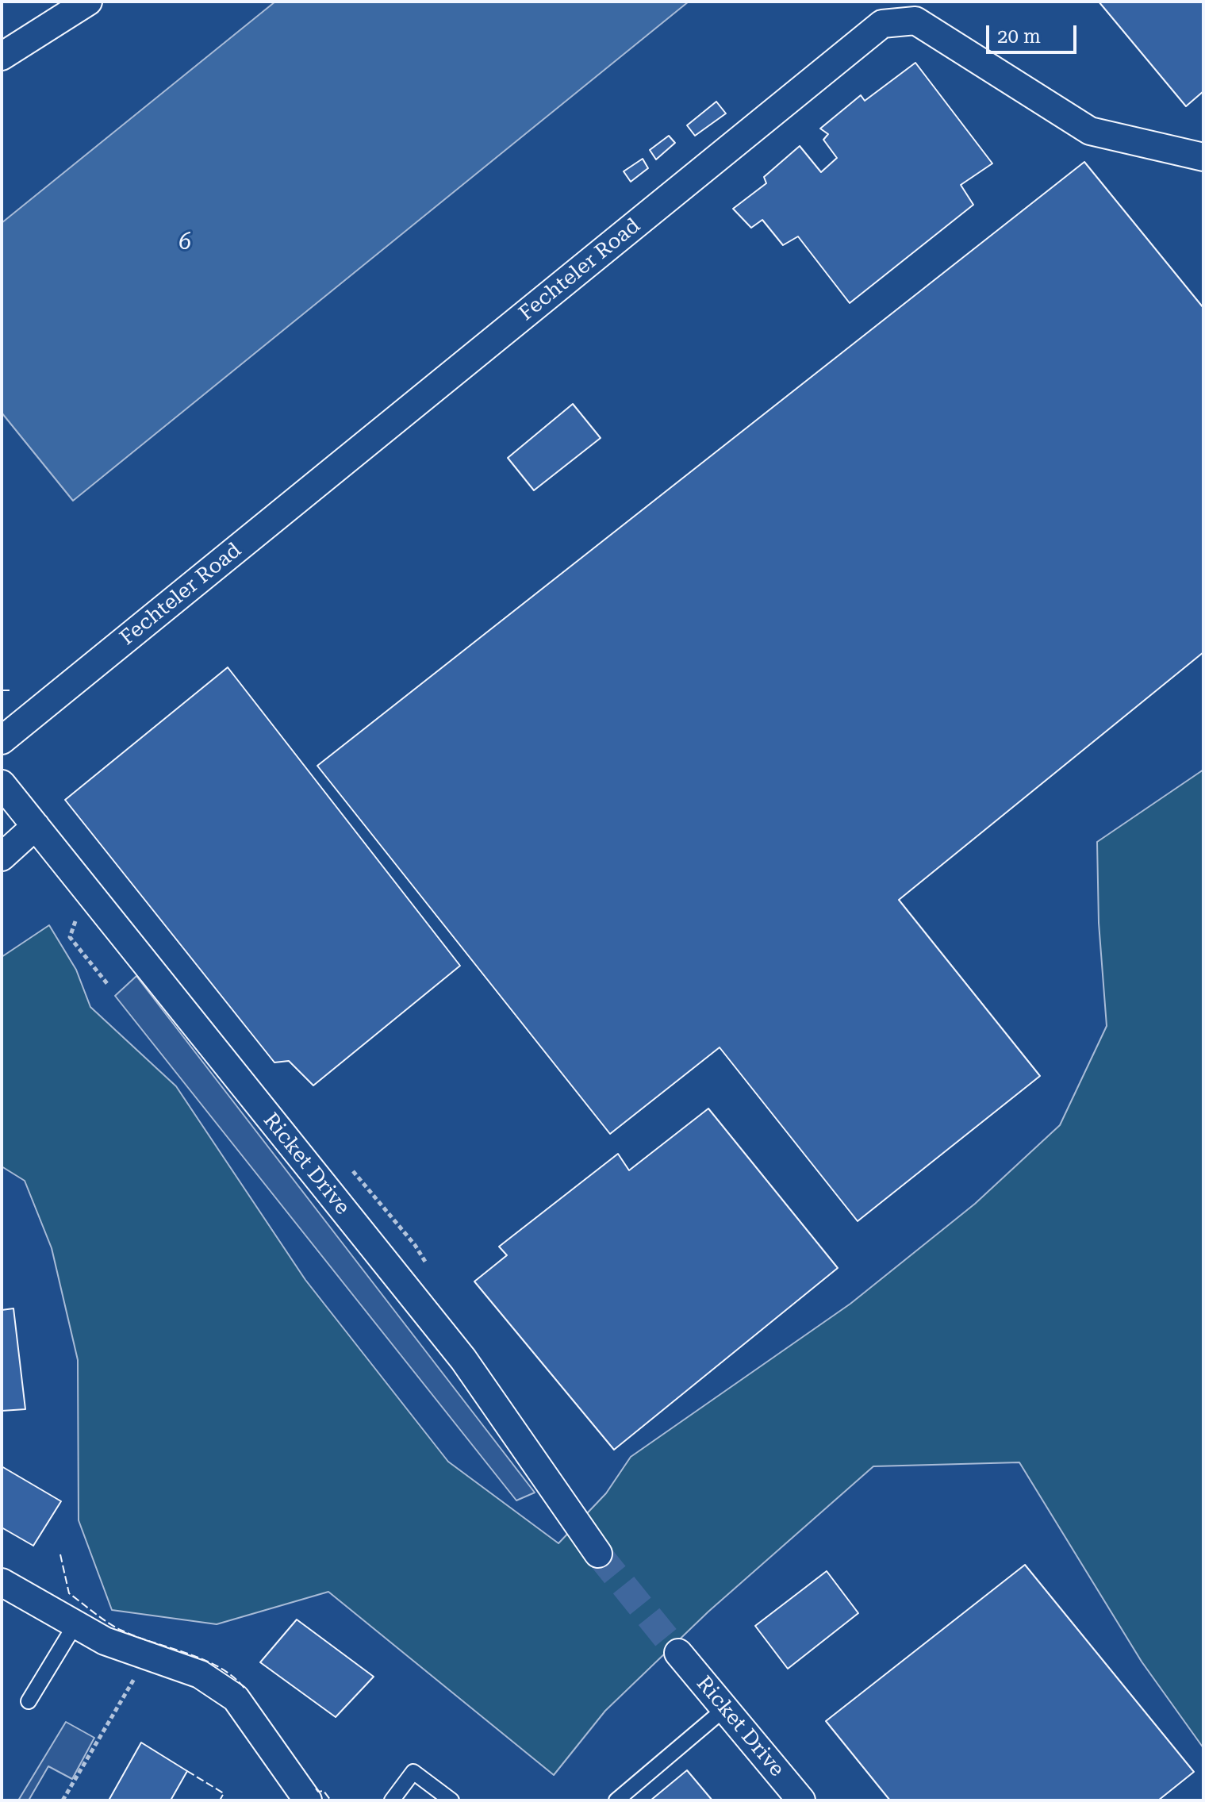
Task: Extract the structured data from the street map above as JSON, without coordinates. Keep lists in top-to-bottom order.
{
  "streets": {
    "street": ["Fechteler Road", "Ricket Drive"]
  },
  "water": ["6"],
  "scale_bar": "20 m"
}
